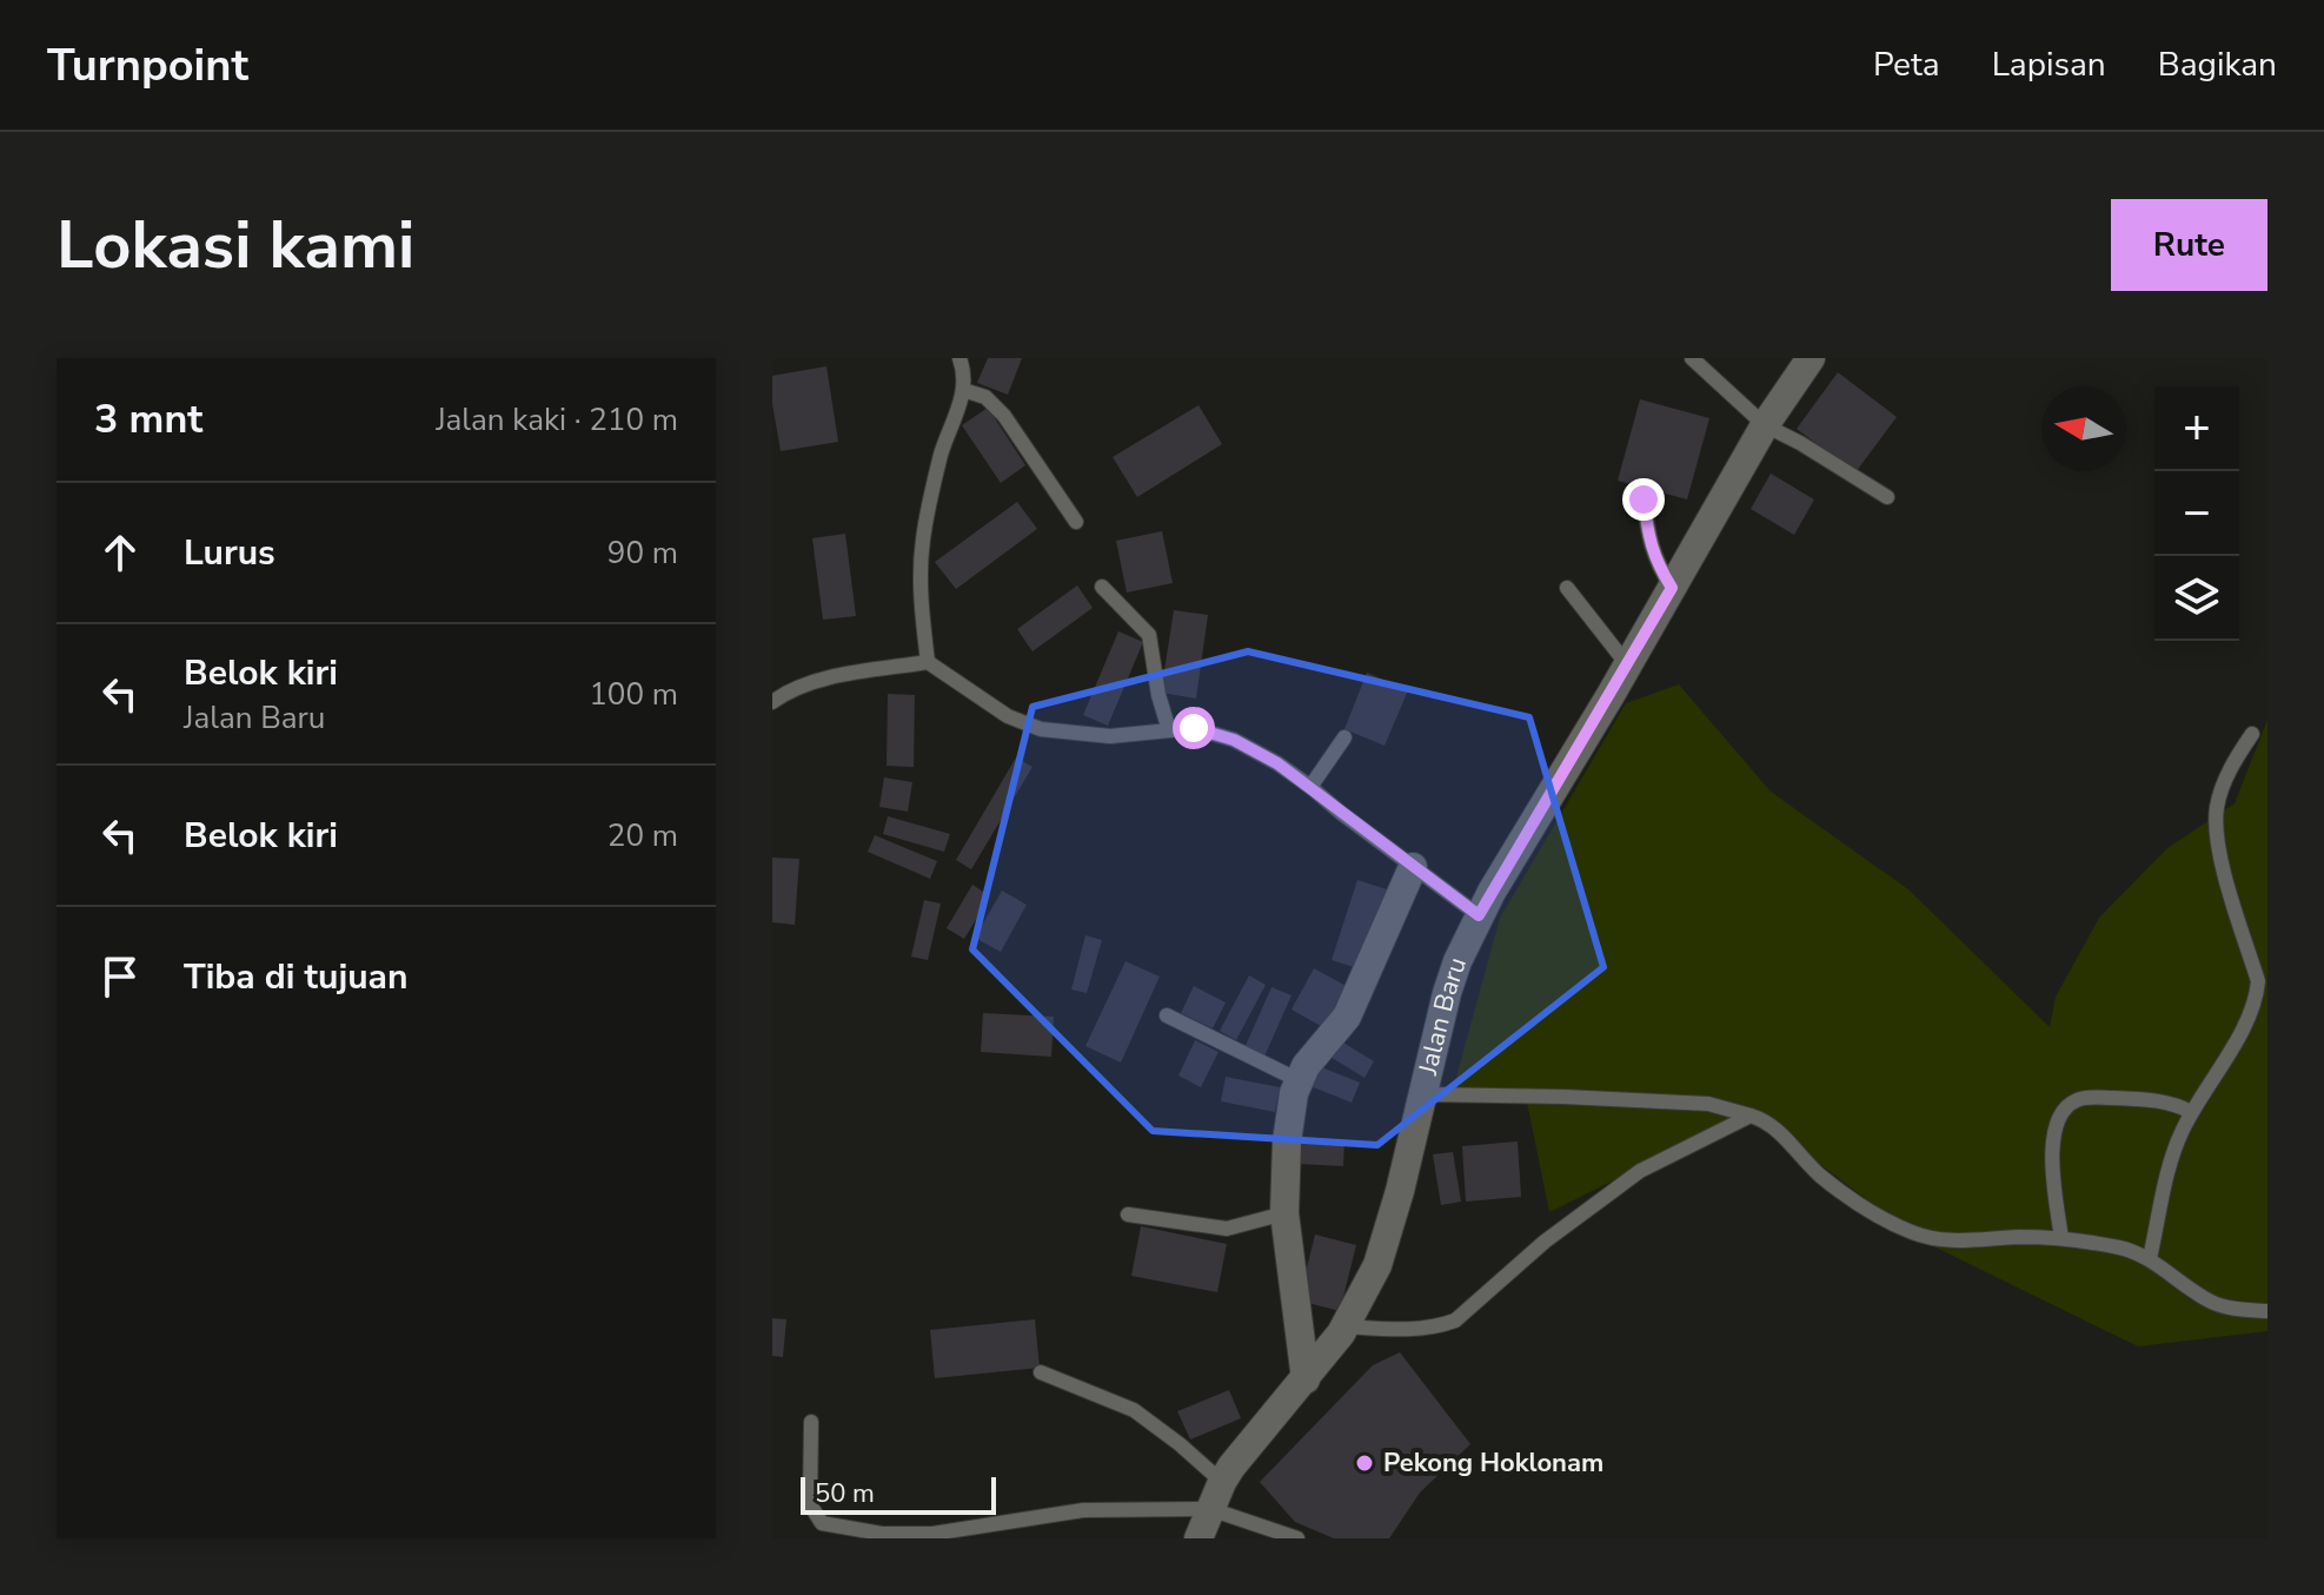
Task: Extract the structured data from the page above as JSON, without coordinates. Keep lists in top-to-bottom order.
{
  "streets": {
    "street": ["Jalan Baru"]
  },
  "places": ["Pekong Hoklonam"],
  "scale_bar": "50 m",
  "north": "left",
  "page": {
    "header": "Turnpoint",
    "nav": ["Peta", "Lapisan", "Bagikan"],
    "buttons": "Rute",
    "title": "Lokasi kami",
    "heading": ["3 mnt", "Jalan kaki · 210 m"],
    "map_buttons": ["+", "−"],
    "list": [
      ["Lurus", "90 m"],
      ["Belok kiri", "Jalan Baru", "100 m"],
      ["Belok kiri", "20 m"],
      "Tiba di tujuan"
    ],
    "scale": "50 m"
  }
}
